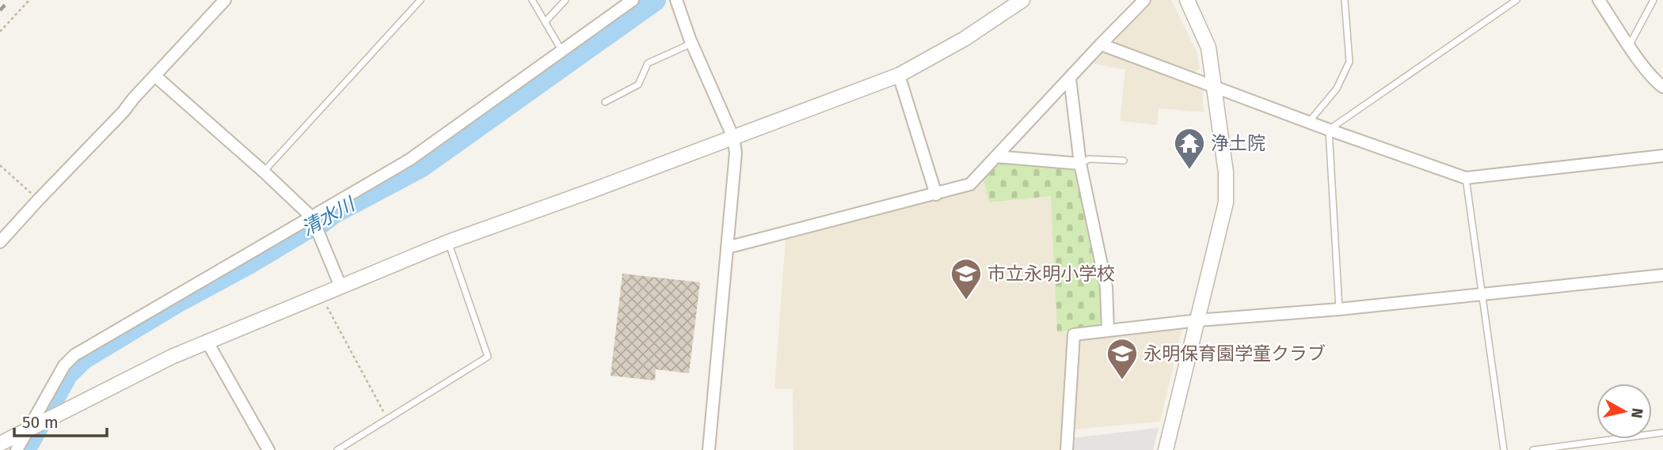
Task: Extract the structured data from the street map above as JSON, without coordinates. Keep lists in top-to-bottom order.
{
  "water": ["清水川"],
  "places": {
    "temple": ["浄土院"],
    "school or university": ["市立永明小学校", "永明保育園学童クラブ"]
  },
  "scale_bar": "50 m",
  "north": "right"
}
